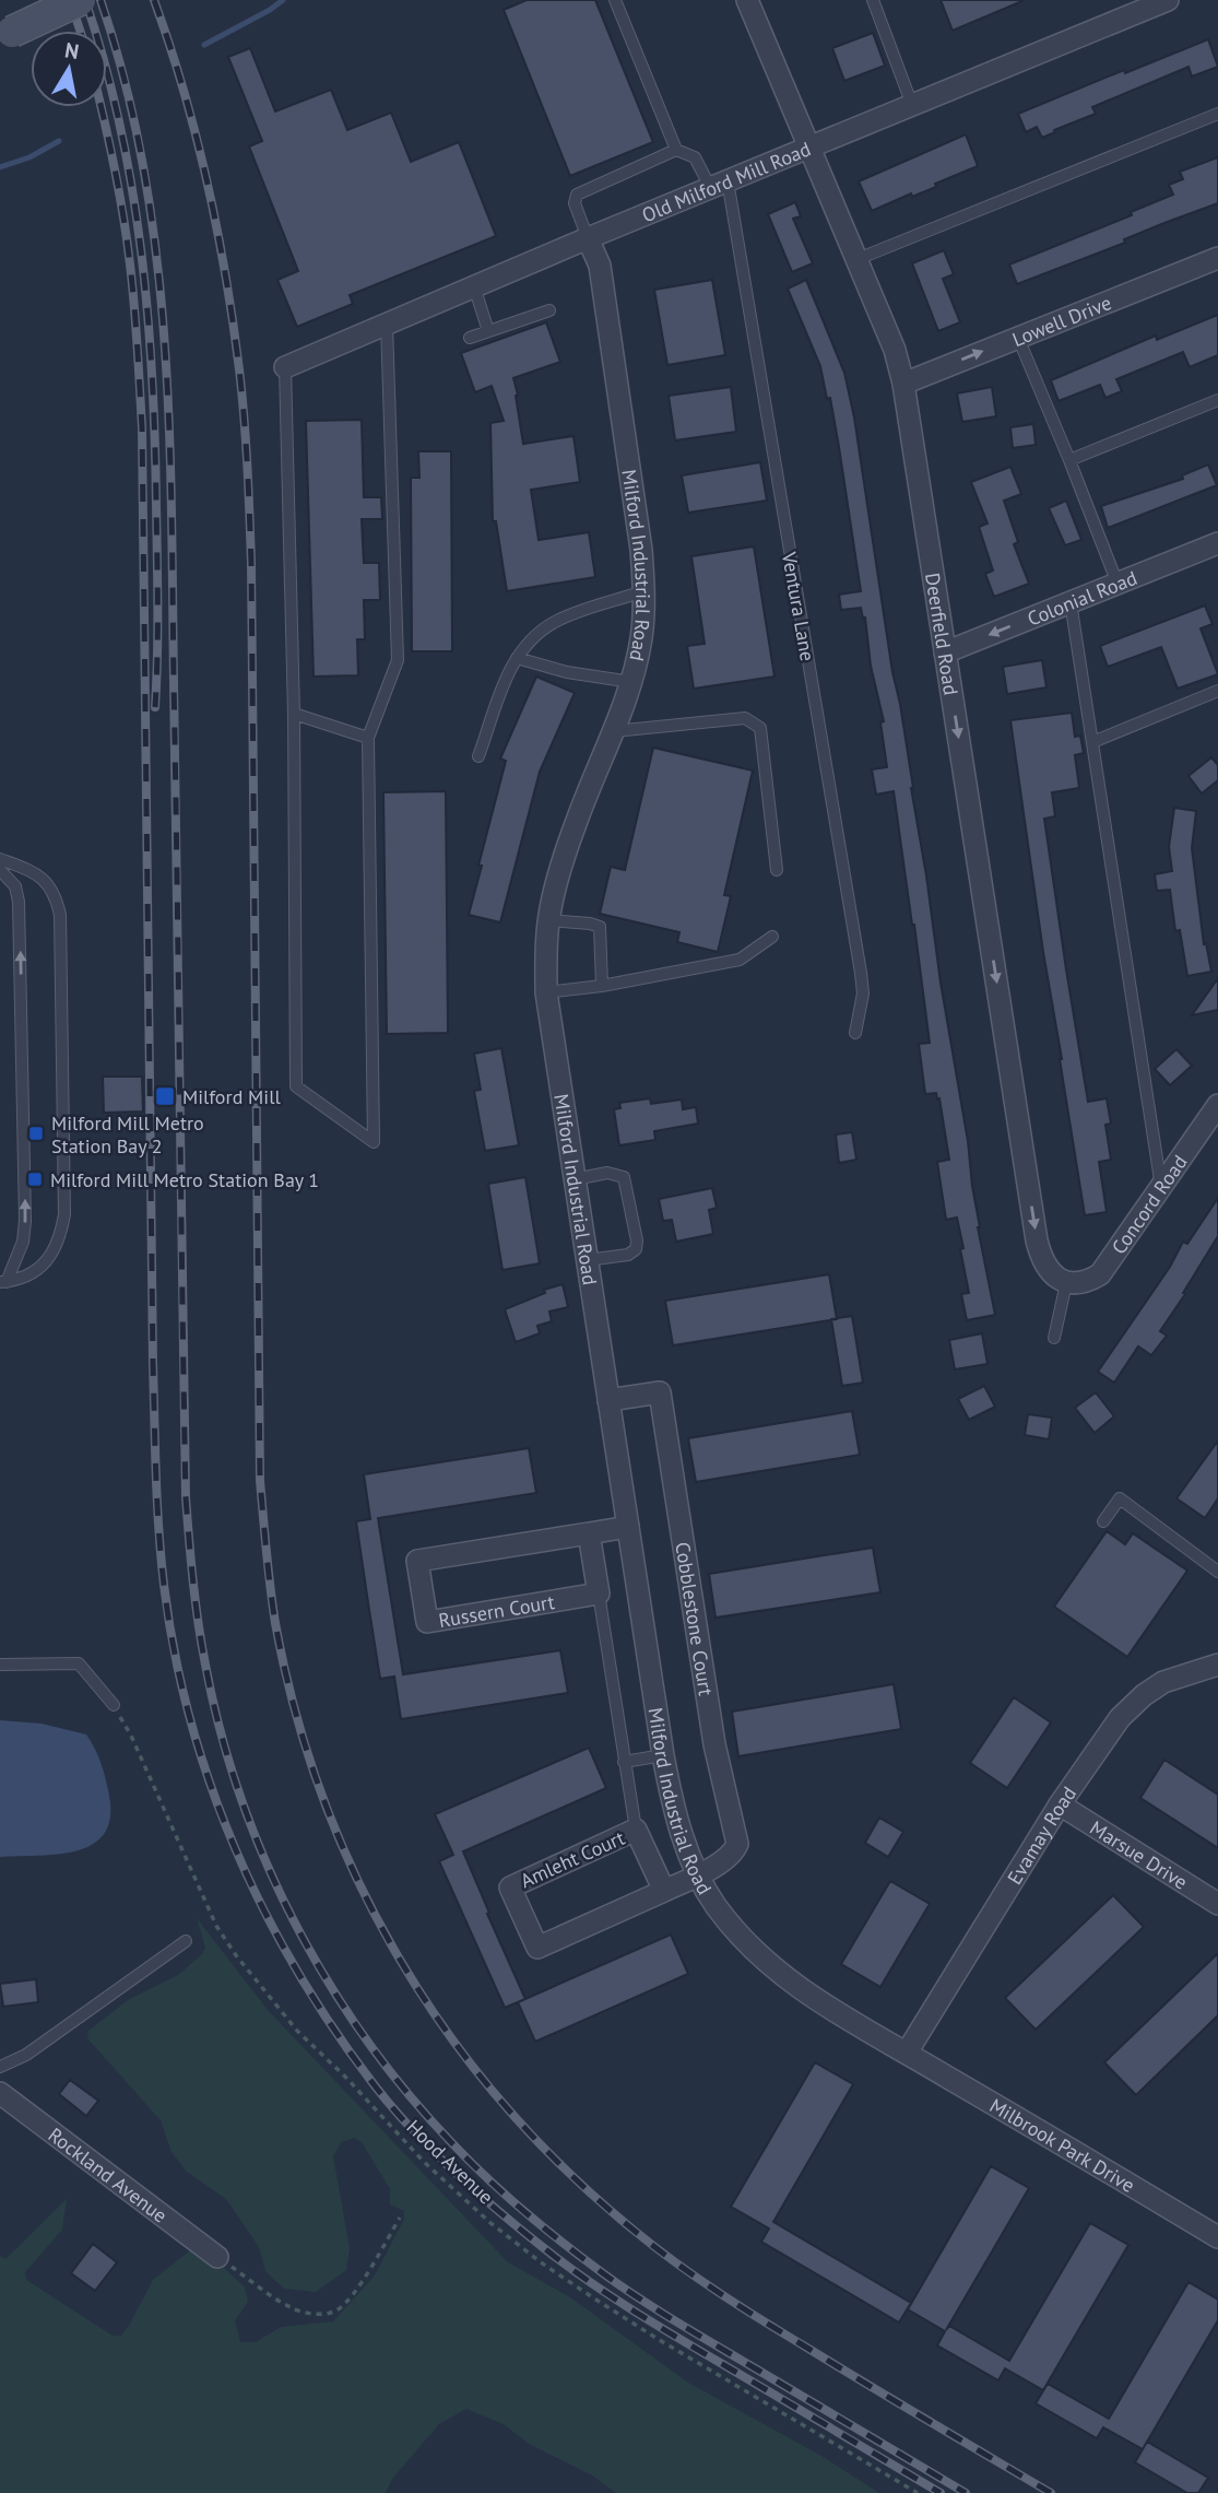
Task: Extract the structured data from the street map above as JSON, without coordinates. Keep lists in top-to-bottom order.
{
  "streets": {
    "street": [
      "Old Milford Mill Road",
      "Lowell Drive",
      "Milford Industrial Road",
      "Colonial Road",
      "Deerfield Road",
      "Concord Road",
      "Russern Court",
      "Cobblestone Court",
      "Evamay Road",
      "Marsue Drive",
      "Amleht Court",
      "Milbrook Park Drive",
      "Rockland Avenue"
    ],
    "lane": ["Ventura Lane"],
    "path": ["Hood Avenue"]
  },
  "crossings": [
    ["Old Milford Mill Road", "Milford Industrial Road"],
    ["Old Milford Mill Road", "Ventura Lane"],
    ["Old Milford Mill Road", "Deerfield Road"],
    ["Lowell Drive", "Deerfield Road"],
    ["Milford Industrial Road", "Russern Court"],
    ["Milford Industrial Road", "Cobblestone Court"],
    ["Milford Industrial Road", "Evamay Road"],
    ["Milford Industrial Road", "Amleht Court"],
    ["Milford Industrial Road", "Milbrook Park Drive"],
    ["Colonial Road", "Deerfield Road"],
    ["Deerfield Road", "Concord Road"],
    ["Cobblestone Court", "Amleht Court"],
    ["Evamay Road", "Marsue Drive"],
    ["Evamay Road", "Milbrook Park Drive"]
  ],
  "one_way": ["Lowell Drive", "Colonial Road", "Deerfield Road"],
  "places": {
    "transit": ["Milford Mill", "Milford Mill Metro Station Bay 2", "Milford Mill Metro Station Bay 1"]
  },
  "north": "top"
}
